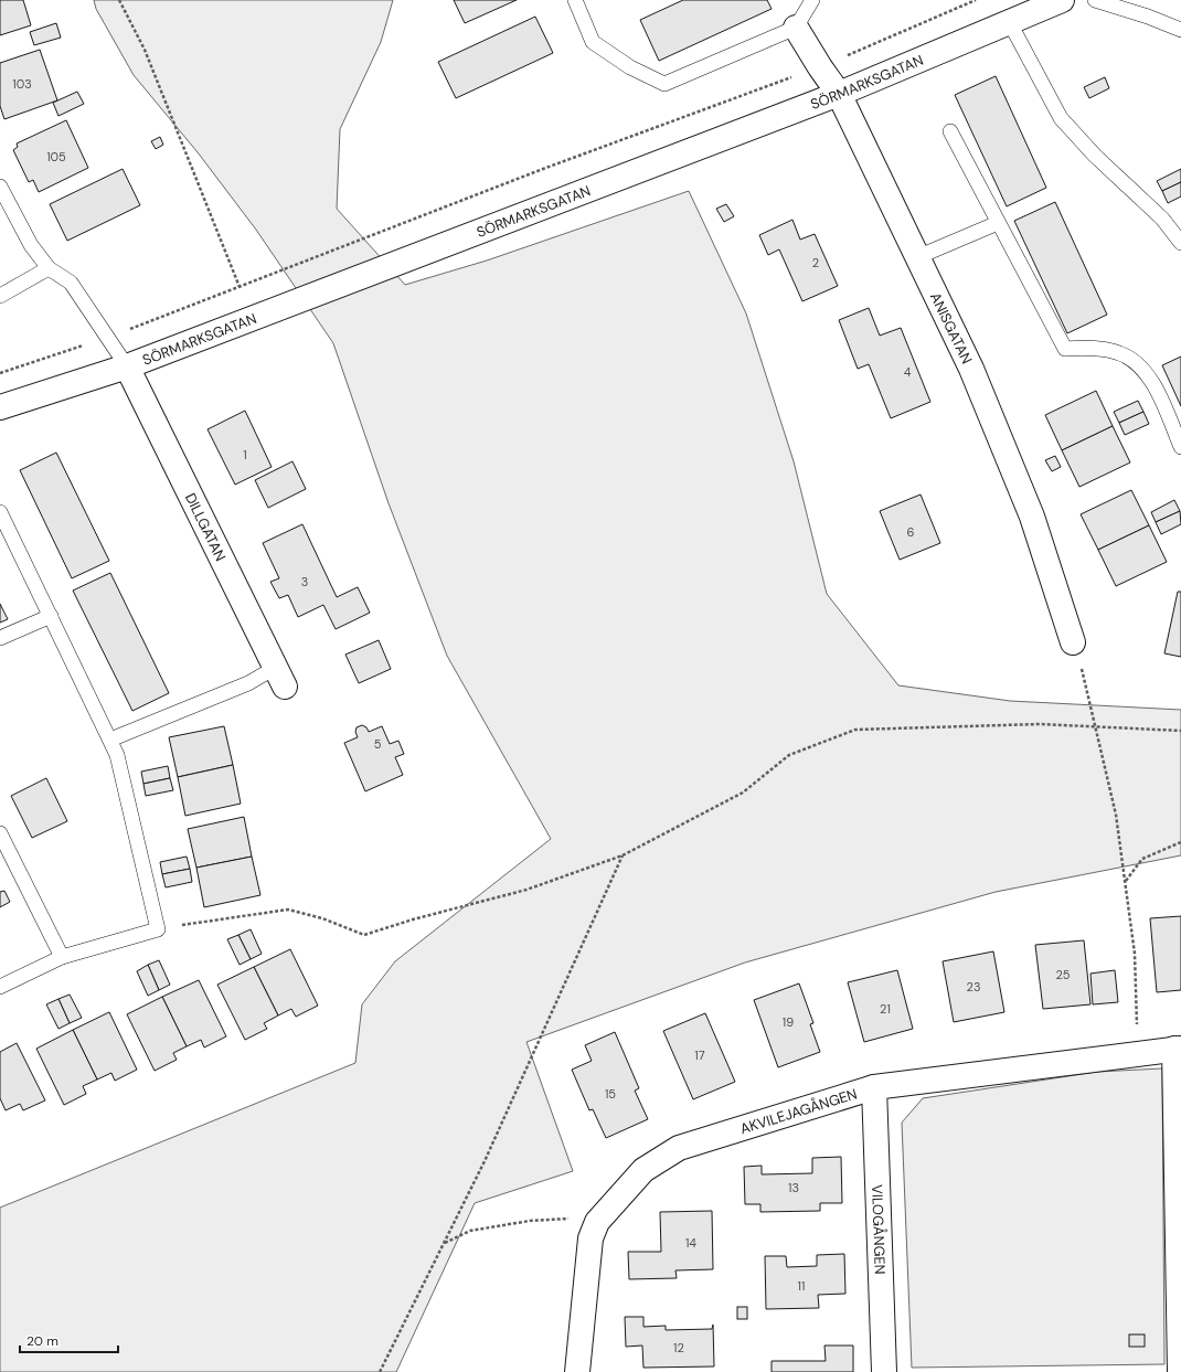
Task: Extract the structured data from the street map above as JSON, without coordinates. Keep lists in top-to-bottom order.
{
  "streets": {
    "street": [
      "SÖRMARKSGATAN",
      "ANISGATAN",
      "DILLGATAN",
      "AKVILEJAGÅNGEN",
      "VILOGÅNGEN"
    ]
  },
  "crossings": [
    ["SÖRMARKSGATAN", "ANISGATAN"],
    ["SÖRMARKSGATAN", "DILLGATAN"],
    ["AKVILEJAGÅNGEN", "VILOGÅNGEN"]
  ],
  "house_numbers": [
    "103",
    "105",
    "2",
    "4",
    "1",
    "6",
    "3",
    "5",
    "25",
    "23",
    "21",
    "19",
    "17",
    "15",
    "13",
    "14",
    "11",
    "12"
  ],
  "scale_bar": "20 m"
}
